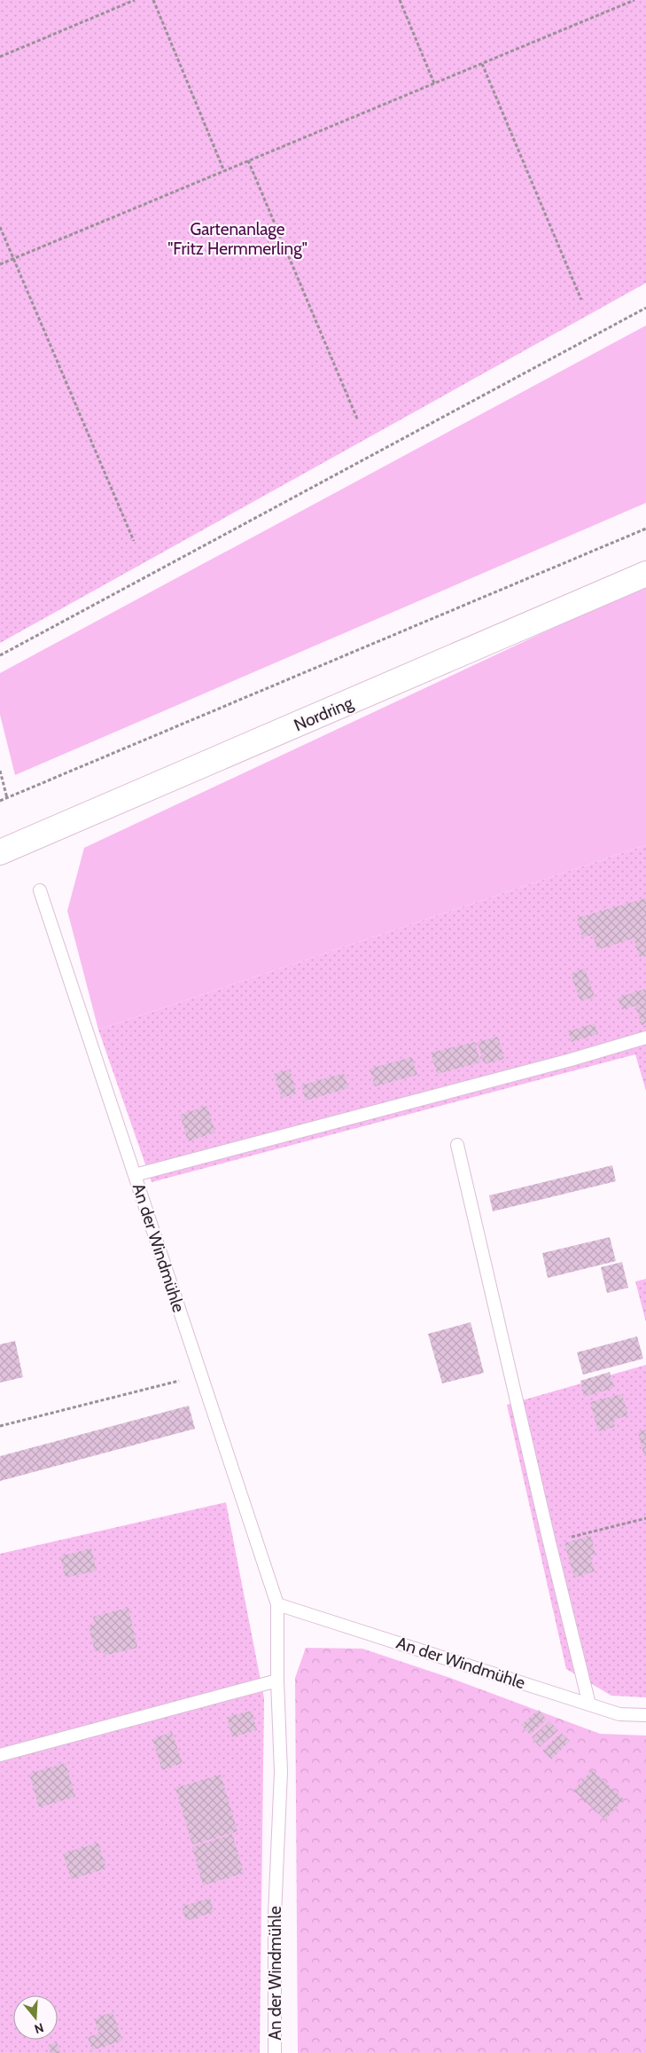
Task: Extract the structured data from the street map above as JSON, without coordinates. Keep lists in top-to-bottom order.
{
  "streets": {
    "main road": ["Nordring"],
    "lane": ["An der Windmühle"]
  },
  "parks": ["Gartenanlage \"Fritz Hermmerling\""],
  "north": "bottom"
}
